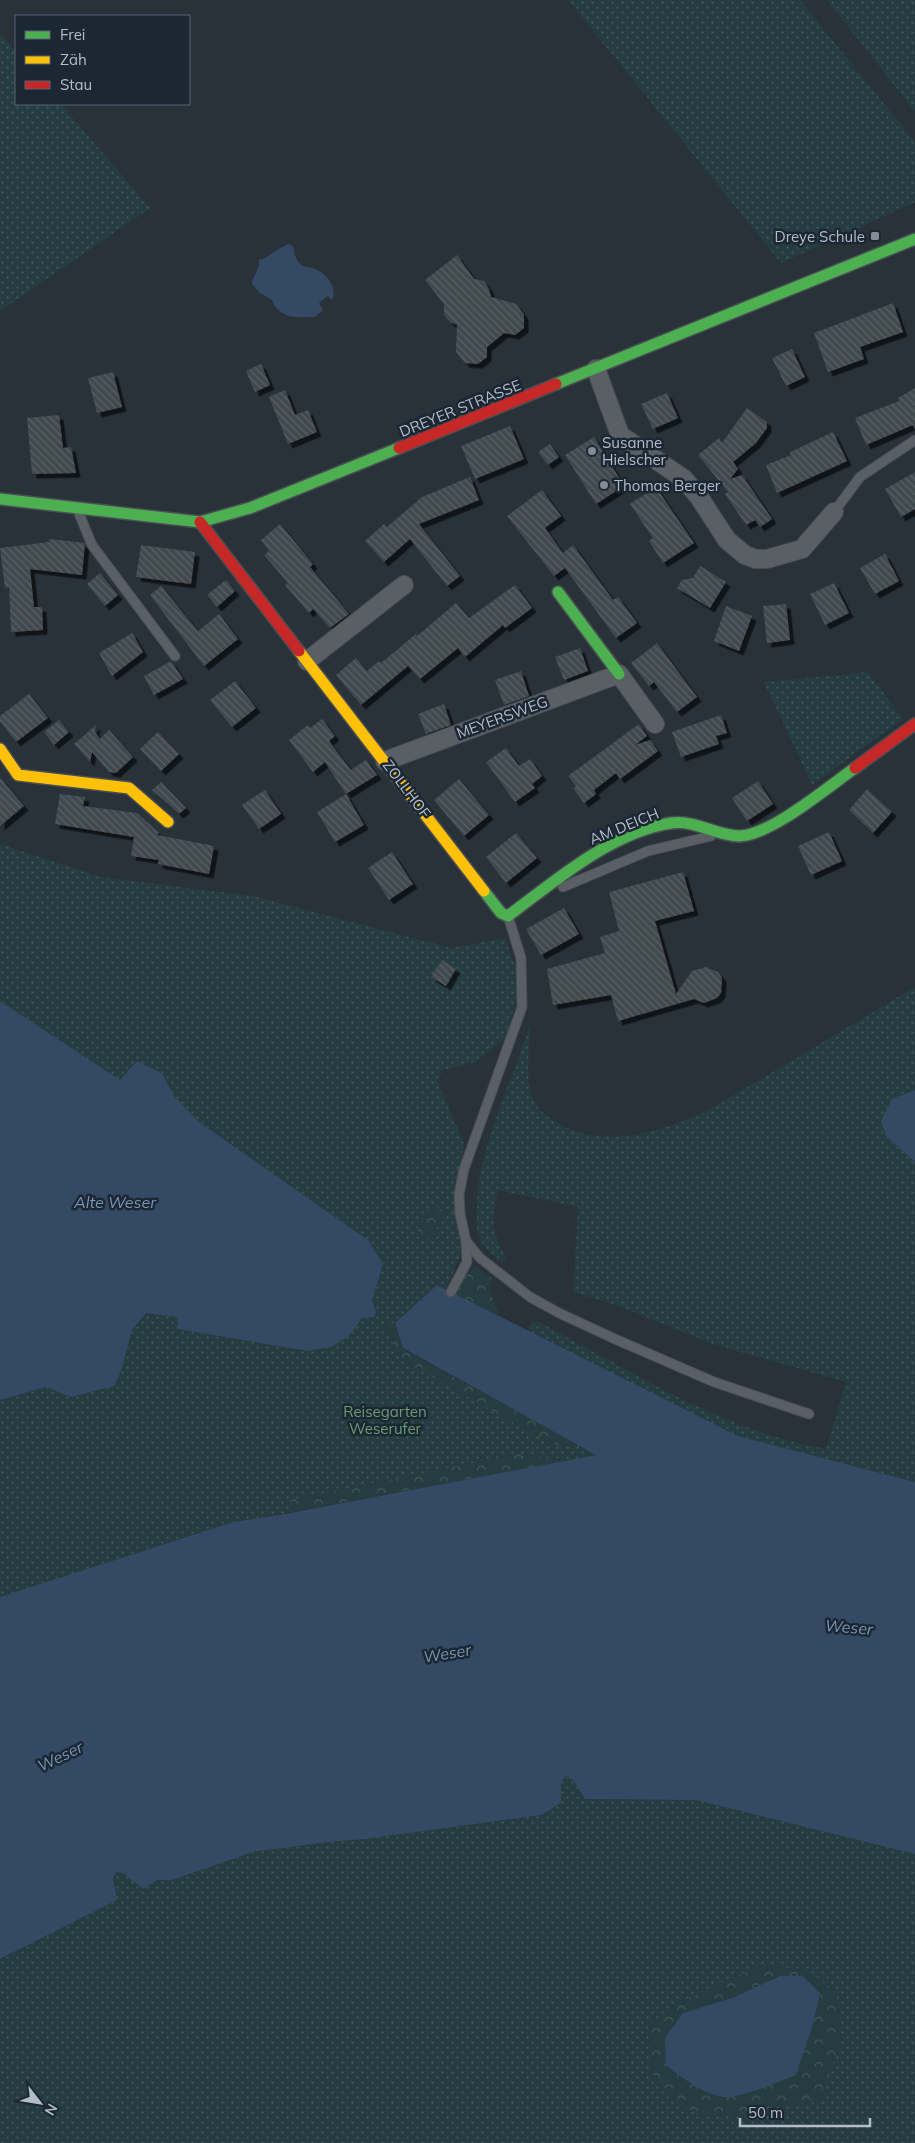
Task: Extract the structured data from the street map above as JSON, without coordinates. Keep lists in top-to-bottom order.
{
  "streets": {
    "street": [
      "DREYER STRASSE",
      "MEYERSWEG",
      "ZOLLHOF",
      "AM DEICH"
    ]
  },
  "crossings": [
    ["DREYER STRASSE", "ZOLLHOF"],
    ["MEYERSWEG", "ZOLLHOF"],
    ["ZOLLHOF", "AM DEICH"]
  ],
  "water": ["Alte Weser", "Weser"],
  "parks": ["Reisegarten Weserufer"],
  "places": {
    "transit": ["Dreye Schule"],
    "other": ["Susanne Hielscher", "Thomas Berger"]
  },
  "legend": ["Frei", "Zäh", "Stau"],
  "scale_bar": "50 m",
  "north": "bottom right"
}
